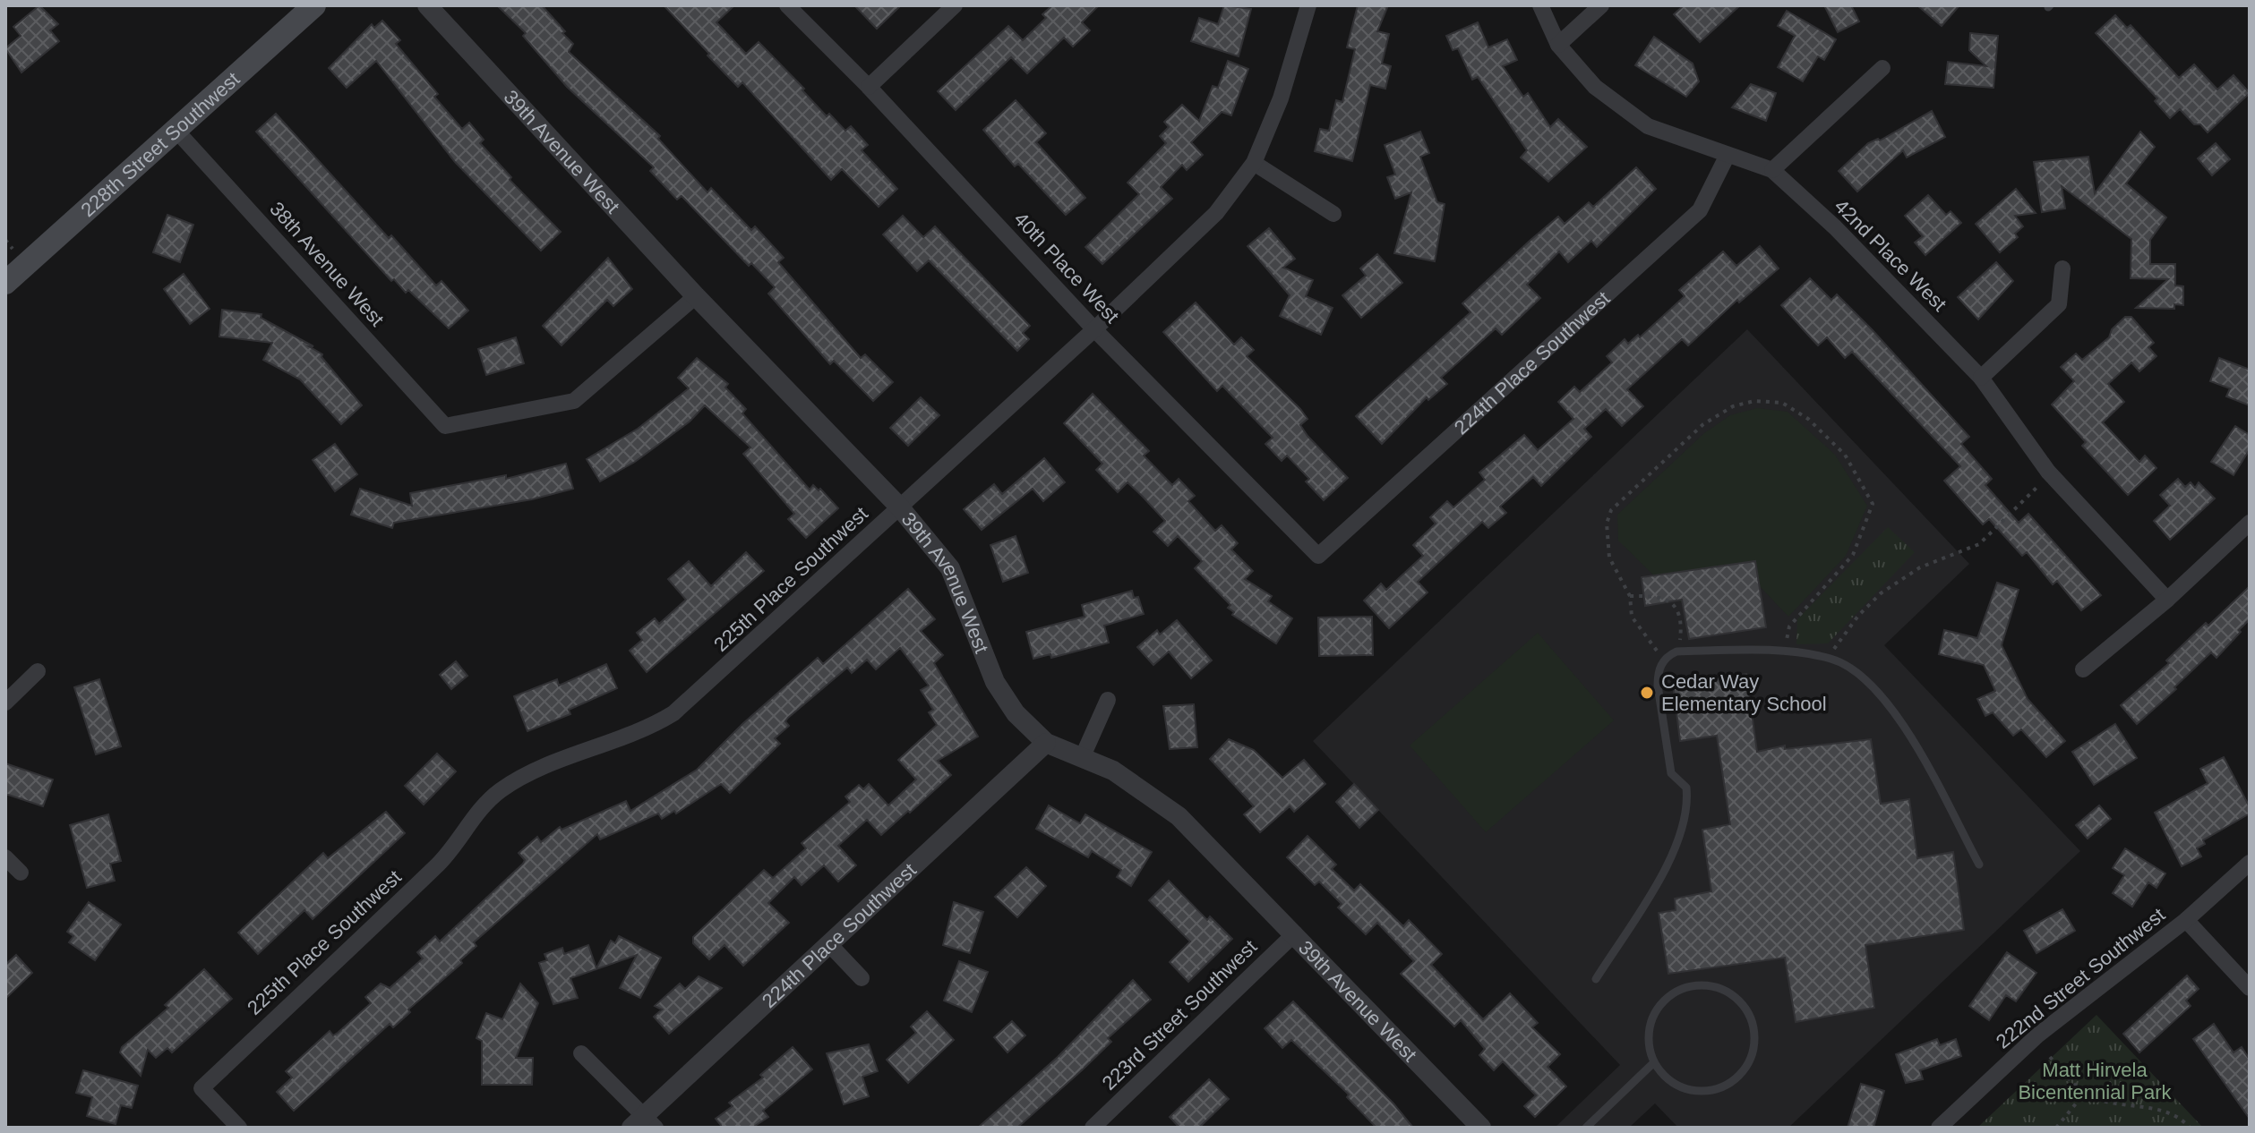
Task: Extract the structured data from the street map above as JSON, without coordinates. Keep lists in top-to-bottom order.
{
  "streets": {
    "main road": ["228th Street Southwest"],
    "street": [
      "39th Avenue West",
      "42nd Place West",
      "38th Avenue West",
      "40th Place West",
      "224th Place Southwest",
      "225th Place Southwest",
      "222nd Street Southwest",
      "223rd Street Southwest"
    ]
  },
  "crossings": [
    ["228th Street Southwest", "38th Avenue West"],
    ["39th Avenue West", "38th Avenue West"],
    ["39th Avenue West", "224th Place Southwest"],
    ["39th Avenue West", "225th Place Southwest"],
    ["39th Avenue West", "223rd Street Southwest"],
    ["42nd Place West", "224th Place Southwest"],
    ["40th Place West", "224th Place Southwest"],
    ["40th Place West", "225th Place Southwest"]
  ],
  "parks": ["Matt Hirvela Bicentennial Park"],
  "places": ["Cedar Way Elementary School"]
}
